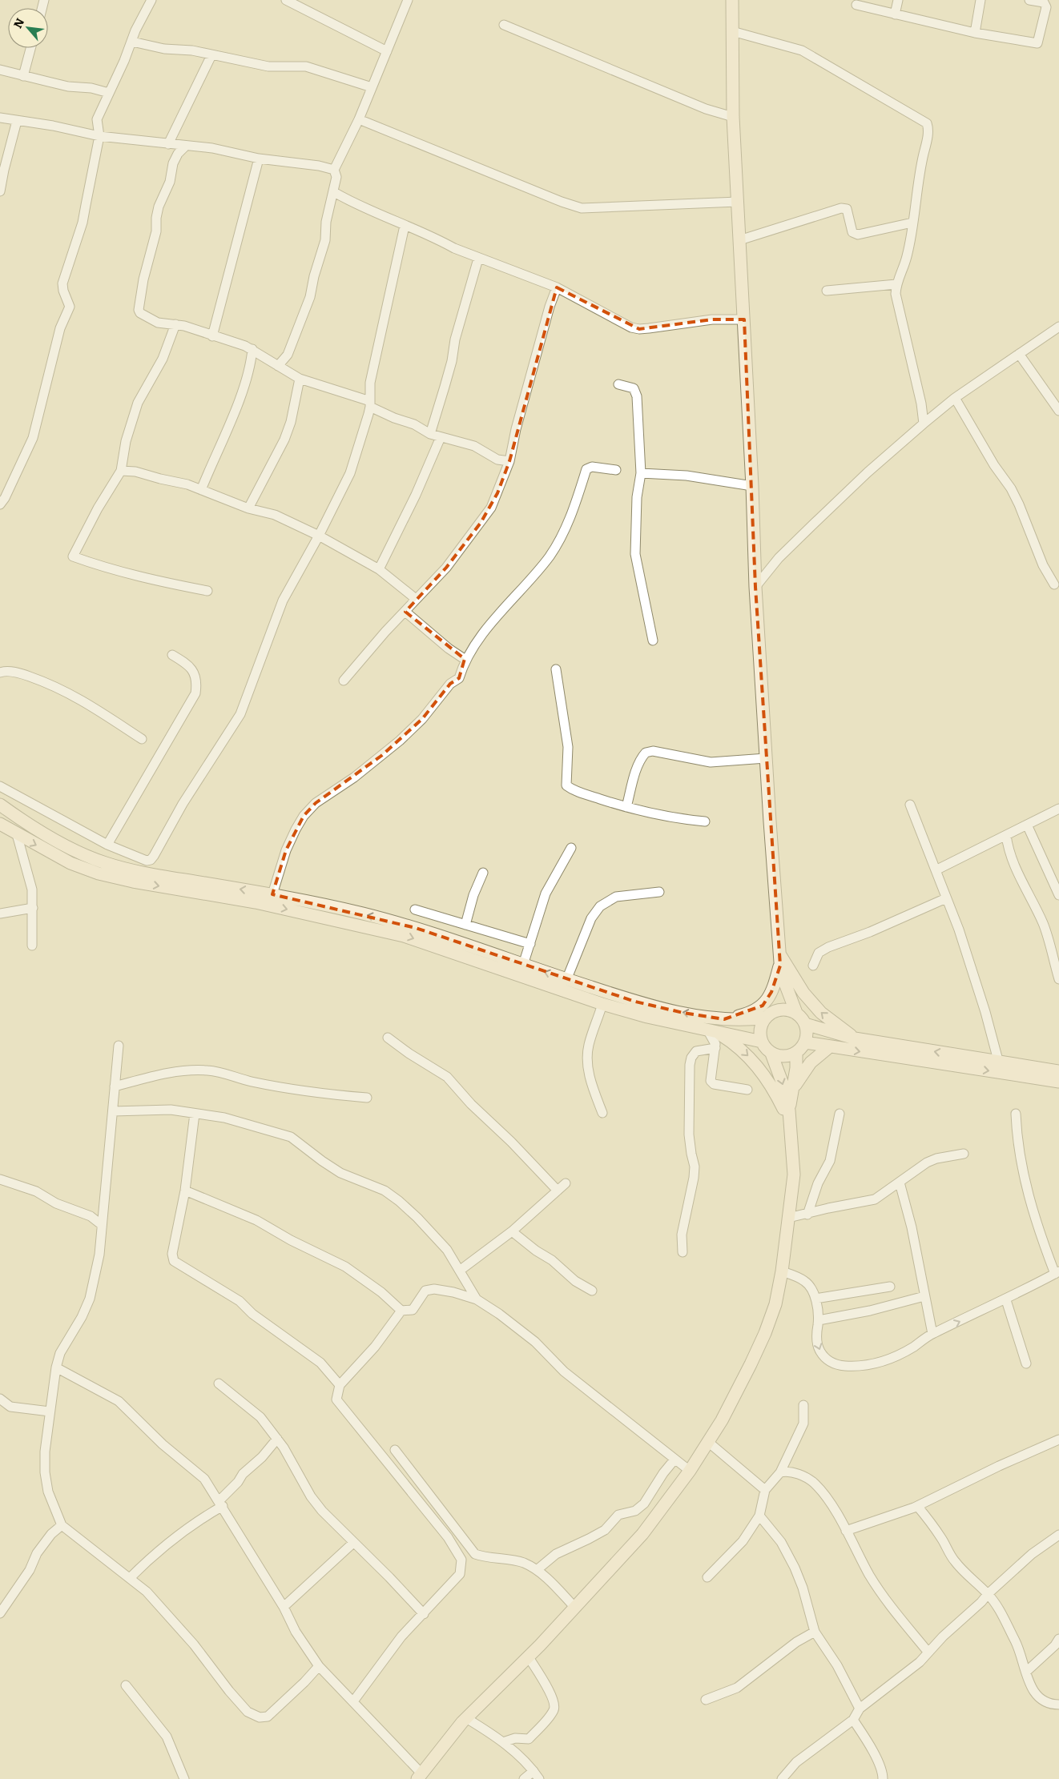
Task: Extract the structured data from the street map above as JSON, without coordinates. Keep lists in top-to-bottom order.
{
  "north": "top left"
}
